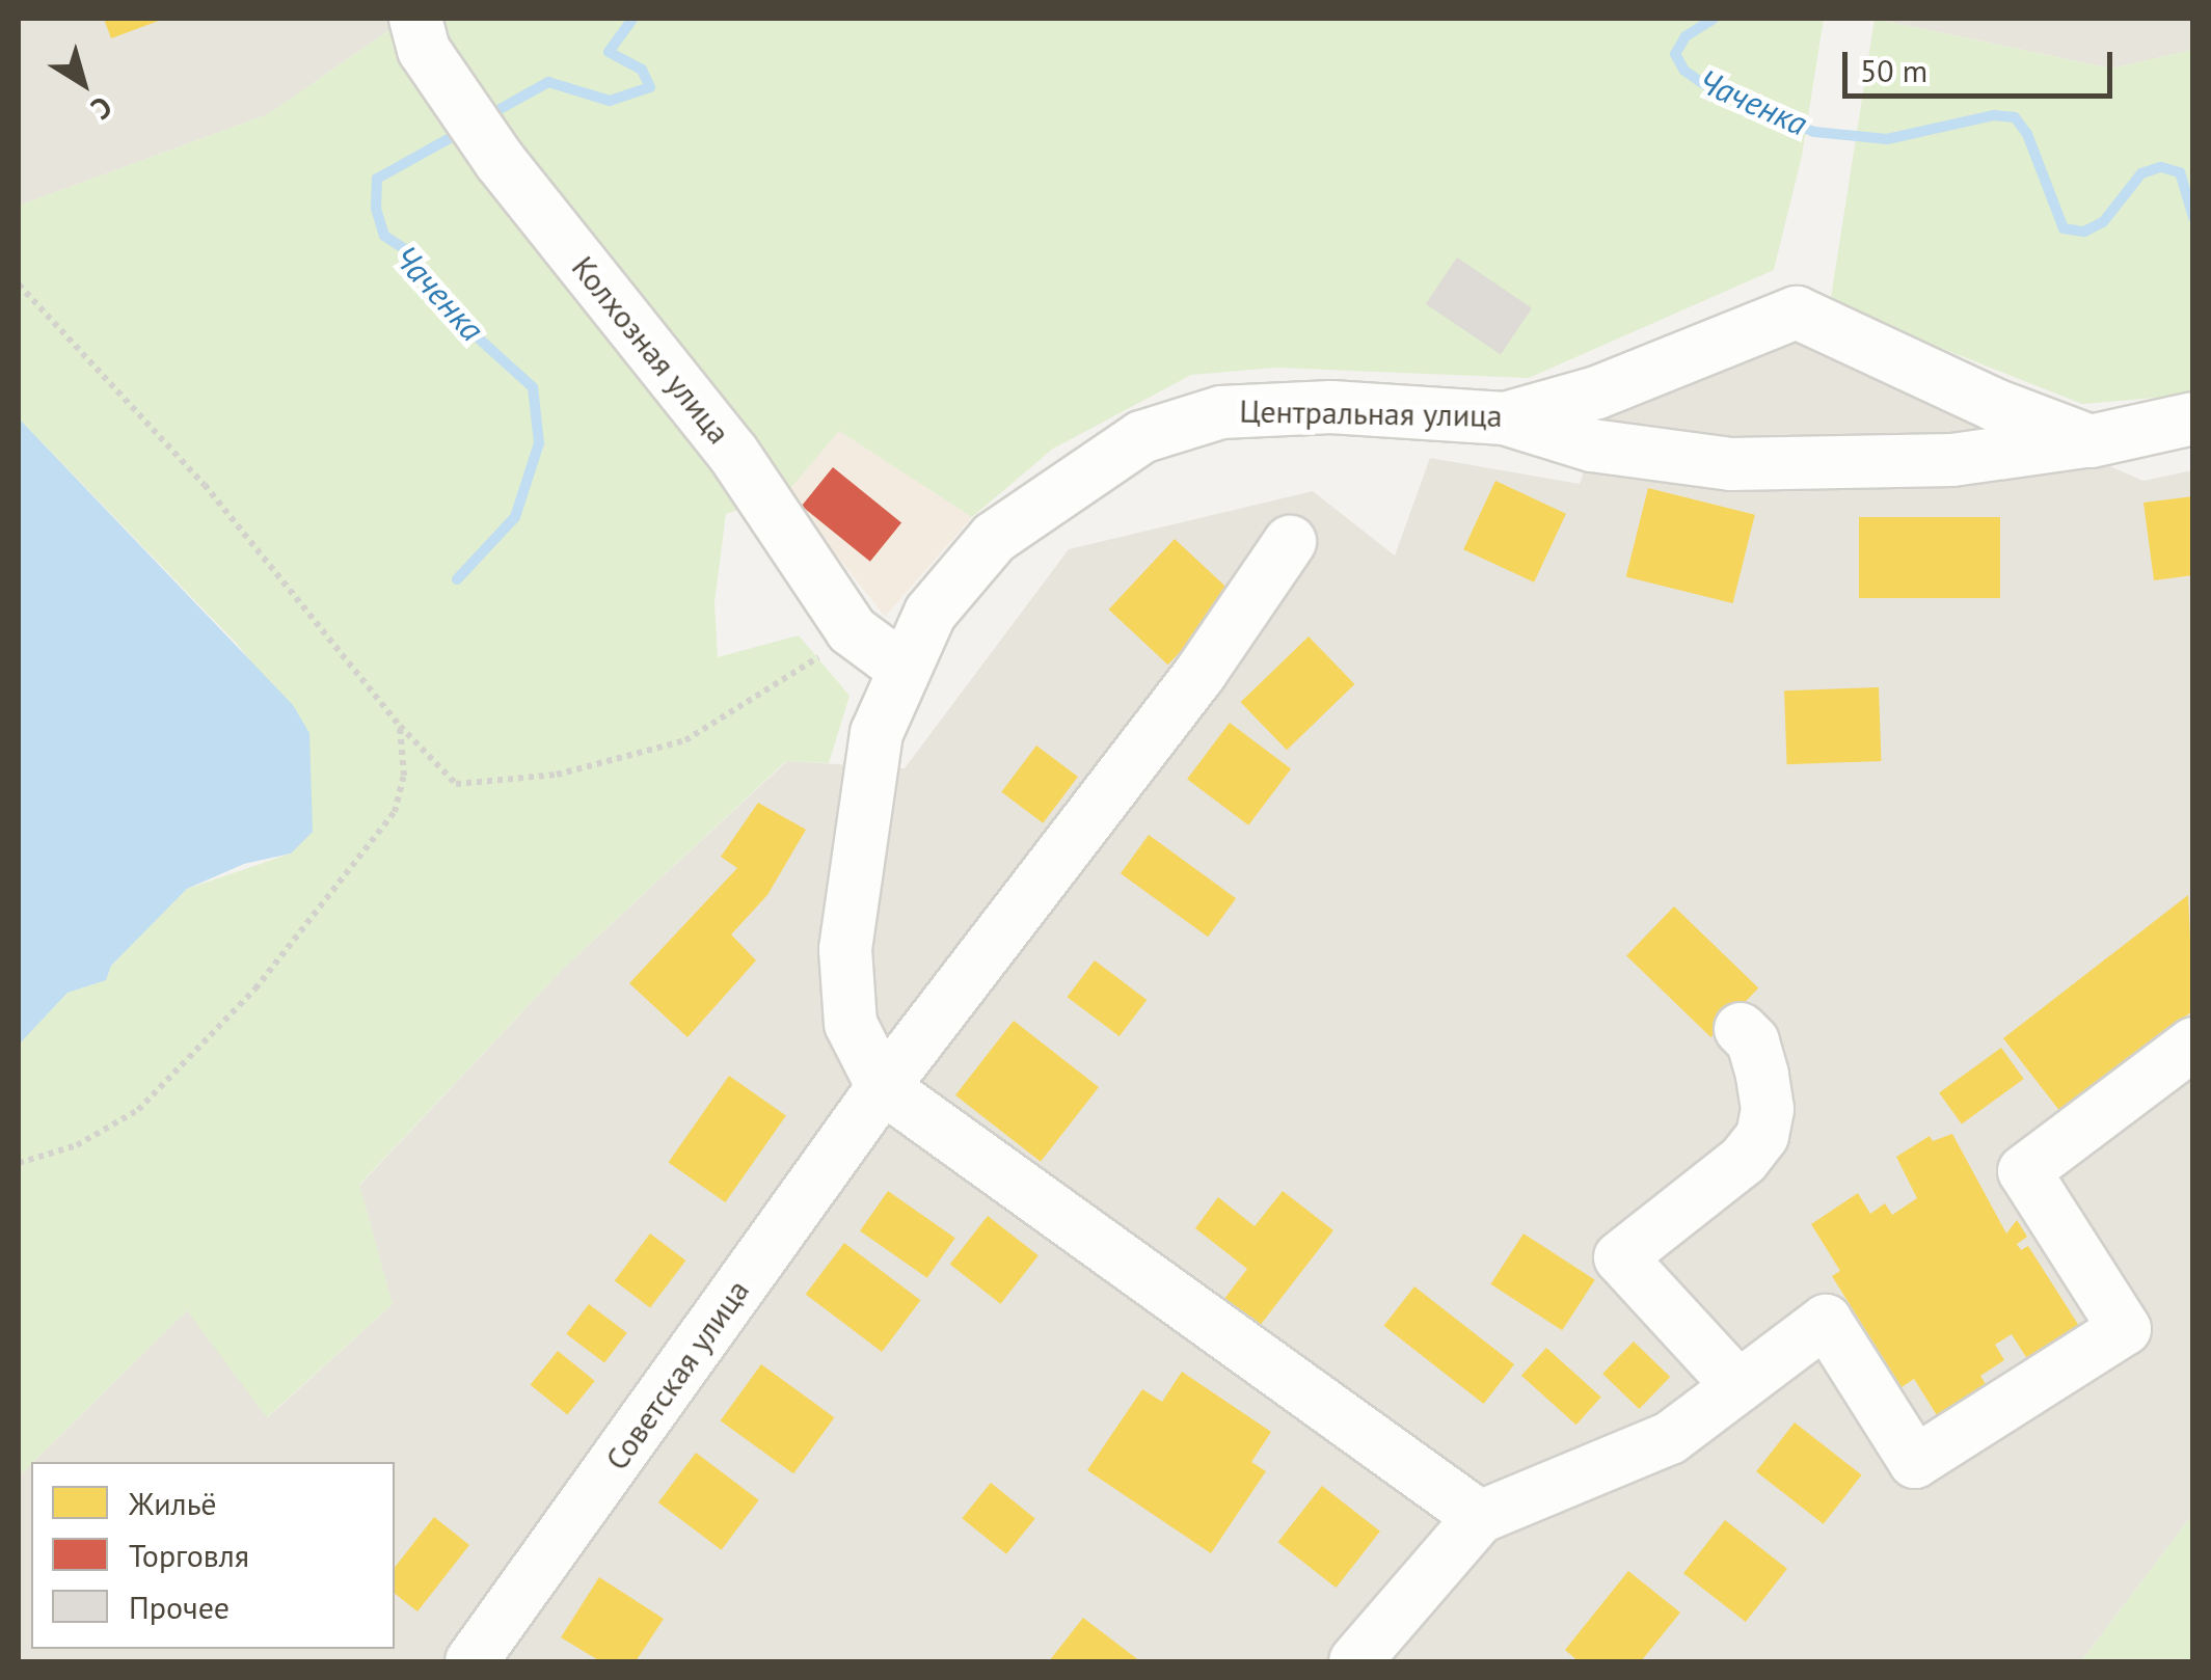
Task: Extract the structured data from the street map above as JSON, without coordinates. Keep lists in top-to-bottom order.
{
  "streets": {
    "street": ["Колхозная улица", "Центральная улица", "Советская улица"]
  },
  "crossings": [
    ["Колхозная улица", "Центральная улица"],
    ["Центральная улица", "Советская улица"]
  ],
  "water": ["Чаченка"],
  "legend": ["Жильё", "Торговля", "Прочее"],
  "scale_bar": "50 m",
  "north": "bottom right"
}
